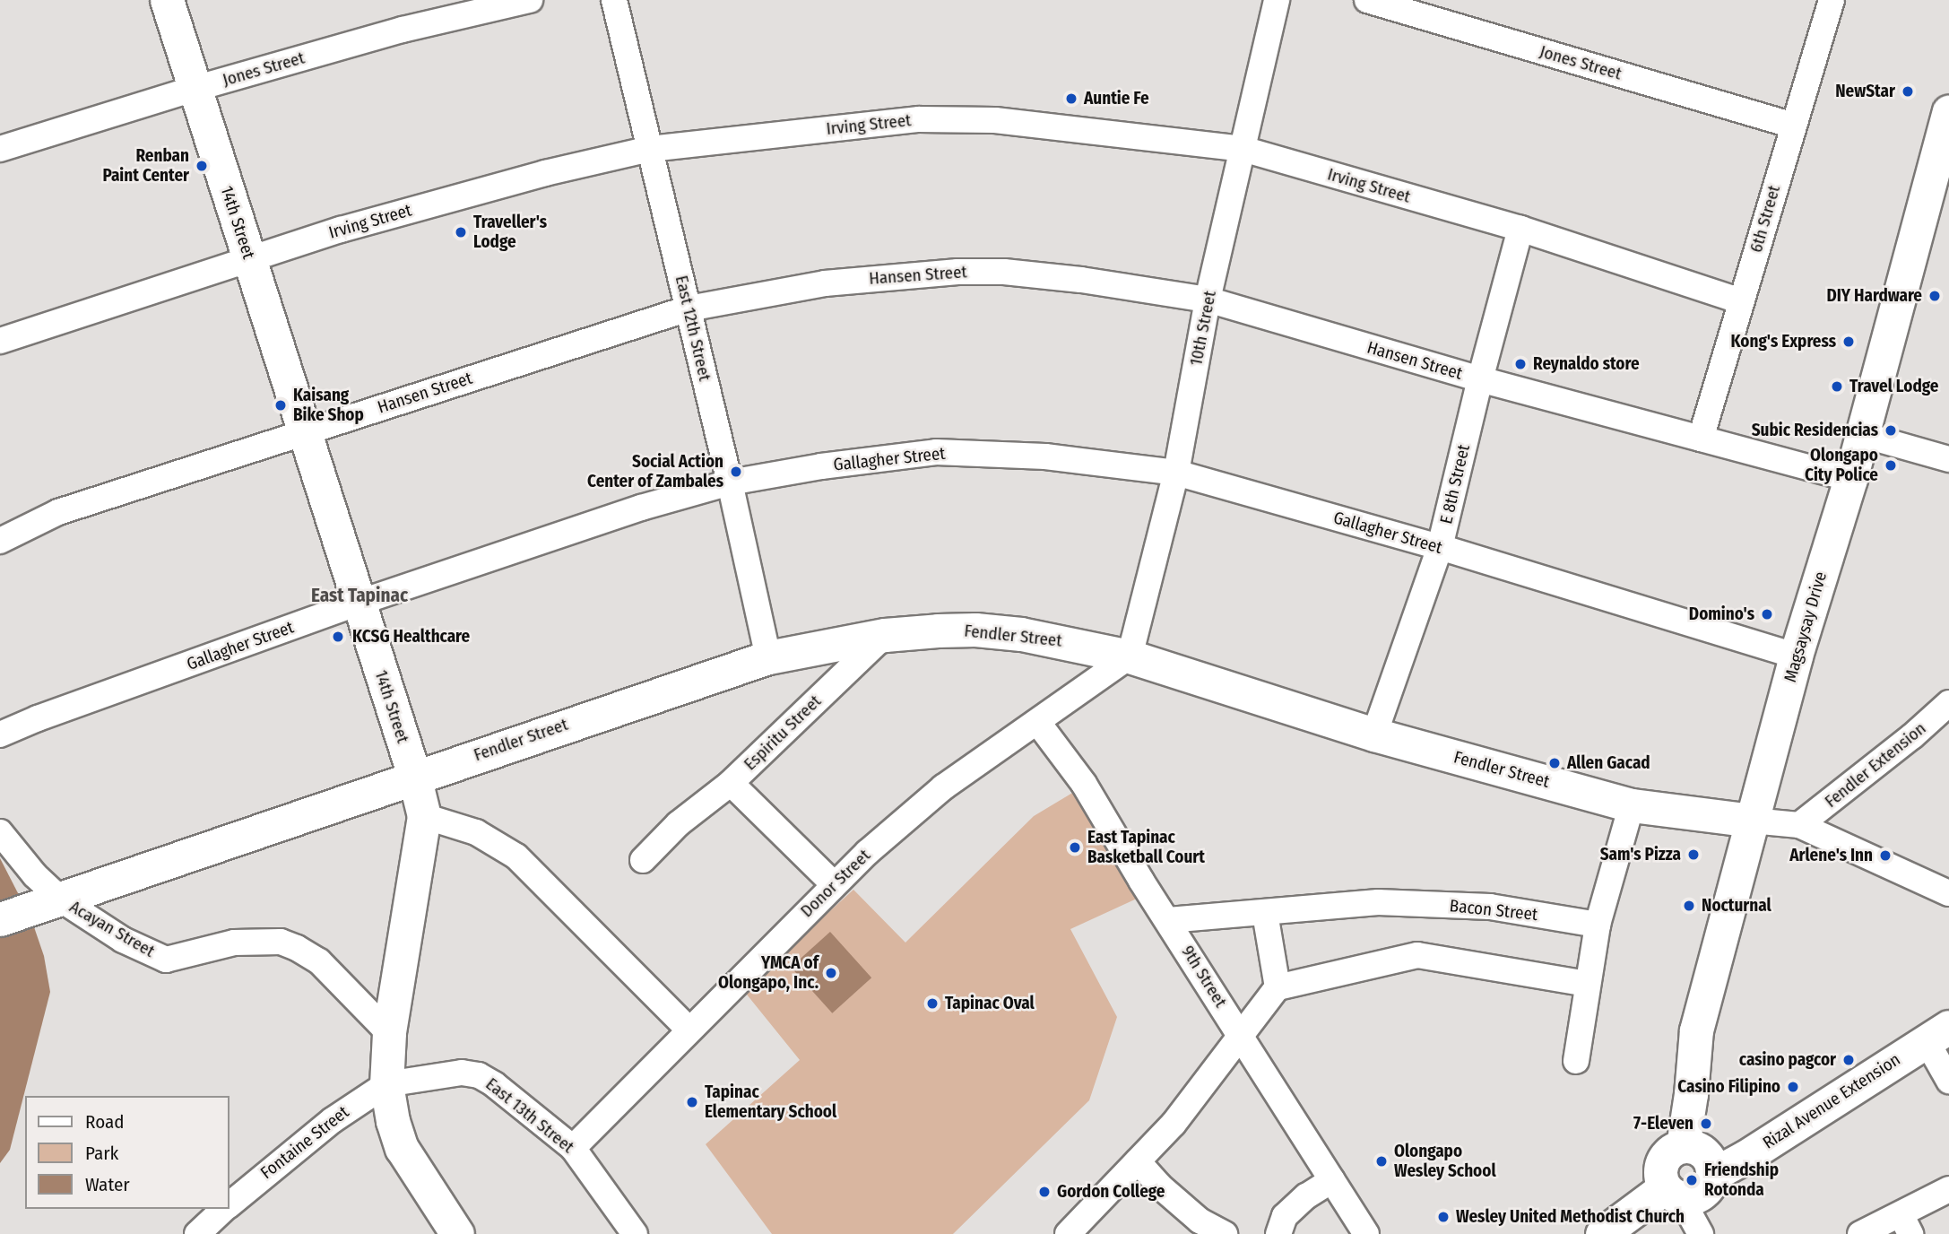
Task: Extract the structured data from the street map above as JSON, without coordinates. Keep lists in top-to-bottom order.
{
  "streets": {
    "main road": [
      "14th Street",
      "Magsaysay Drive",
      "Fendler Street",
      "Rizal Avenue Extension"
    ],
    "street": [
      "Jones Street",
      "Irving Street",
      "6th Street",
      "Hansen Street",
      "East 12th Street",
      "10th Street",
      "Gallagher Street",
      "E 8th Street",
      "Espiritu Street",
      "Fendler Extension",
      "Donor Street",
      "Bacon Street",
      "Acayan Street",
      "9th Street",
      "East 13th Street",
      "Fontaine Street"
    ]
  },
  "crossings": [
    ["Jones Street", "6th Street"],
    ["Jones Street", "14th Street"],
    ["Irving Street", "6th Street"],
    ["Irving Street", "14th Street"],
    ["Irving Street", "East 12th Street"],
    ["Irving Street", "10th Street"],
    ["Irving Street", "E 8th Street"],
    ["6th Street", "Hansen Street"],
    ["14th Street", "Hansen Street"],
    ["14th Street", "Gallagher Street"],
    ["14th Street", "Fendler Street"],
    ["14th Street", "Acayan Street"],
    ["14th Street", "East 13th Street"],
    ["14th Street", "Fontaine Street"],
    ["Hansen Street", "East 12th Street"],
    ["Hansen Street", "10th Street"],
    ["Hansen Street", "E 8th Street"],
    ["Hansen Street", "Magsaysay Drive"],
    ["East 12th Street", "Gallagher Street"],
    ["East 12th Street", "Fendler Street"],
    ["10th Street", "Gallagher Street"],
    ["10th Street", "Fendler Street"],
    ["10th Street", "Donor Street"],
    ["Gallagher Street", "E 8th Street"],
    ["Gallagher Street", "Magsaysay Drive"],
    ["E 8th Street", "Fendler Street"],
    ["Magsaysay Drive", "Fendler Street"],
    ["Magsaysay Drive", "Rizal Avenue Extension"],
    ["Fendler Street", "Espiritu Street"],
    ["Fendler Street", "Fendler Extension"],
    ["Fendler Street", "Donor Street"],
    ["Fendler Street", "Acayan Street"],
    ["Espiritu Street", "Donor Street"],
    ["Donor Street", "9th Street"],
    ["Donor Street", "East 13th Street"],
    ["Bacon Street", "9th Street"],
    ["East 13th Street", "Fontaine Street"]
  ],
  "districts": ["East Tapinac"],
  "places": [
    "NewStar",
    "Auntie Fe",
    "Renban Paint Center",
    "Traveller's Lodge",
    "DIY Hardware",
    "Kong's Express",
    "Reynaldo store",
    "Travel Lodge",
    "Kaisang Bike Shop",
    "Subic Residencias",
    "Olongapo City Police",
    "Social Action Center of Zambales",
    "Domino's",
    "KCSG Healthcare",
    "Allen Gacad",
    "East Tapinac Basketball Court",
    "Sam's Pizza",
    "Arlene's Inn",
    "Nocturnal",
    "YMCA of Olongapo, Inc.",
    "Tapinac Oval",
    "casino pagcor",
    "Casino Filipino",
    "Tapinac Elementary School",
    "7-Eleven",
    "Olongapo Wesley School",
    "Friendship Rotonda",
    "Gordon College",
    "Wesley United Methodist Church"
  ],
  "legend": ["Road", "Park", "Water"]
}
